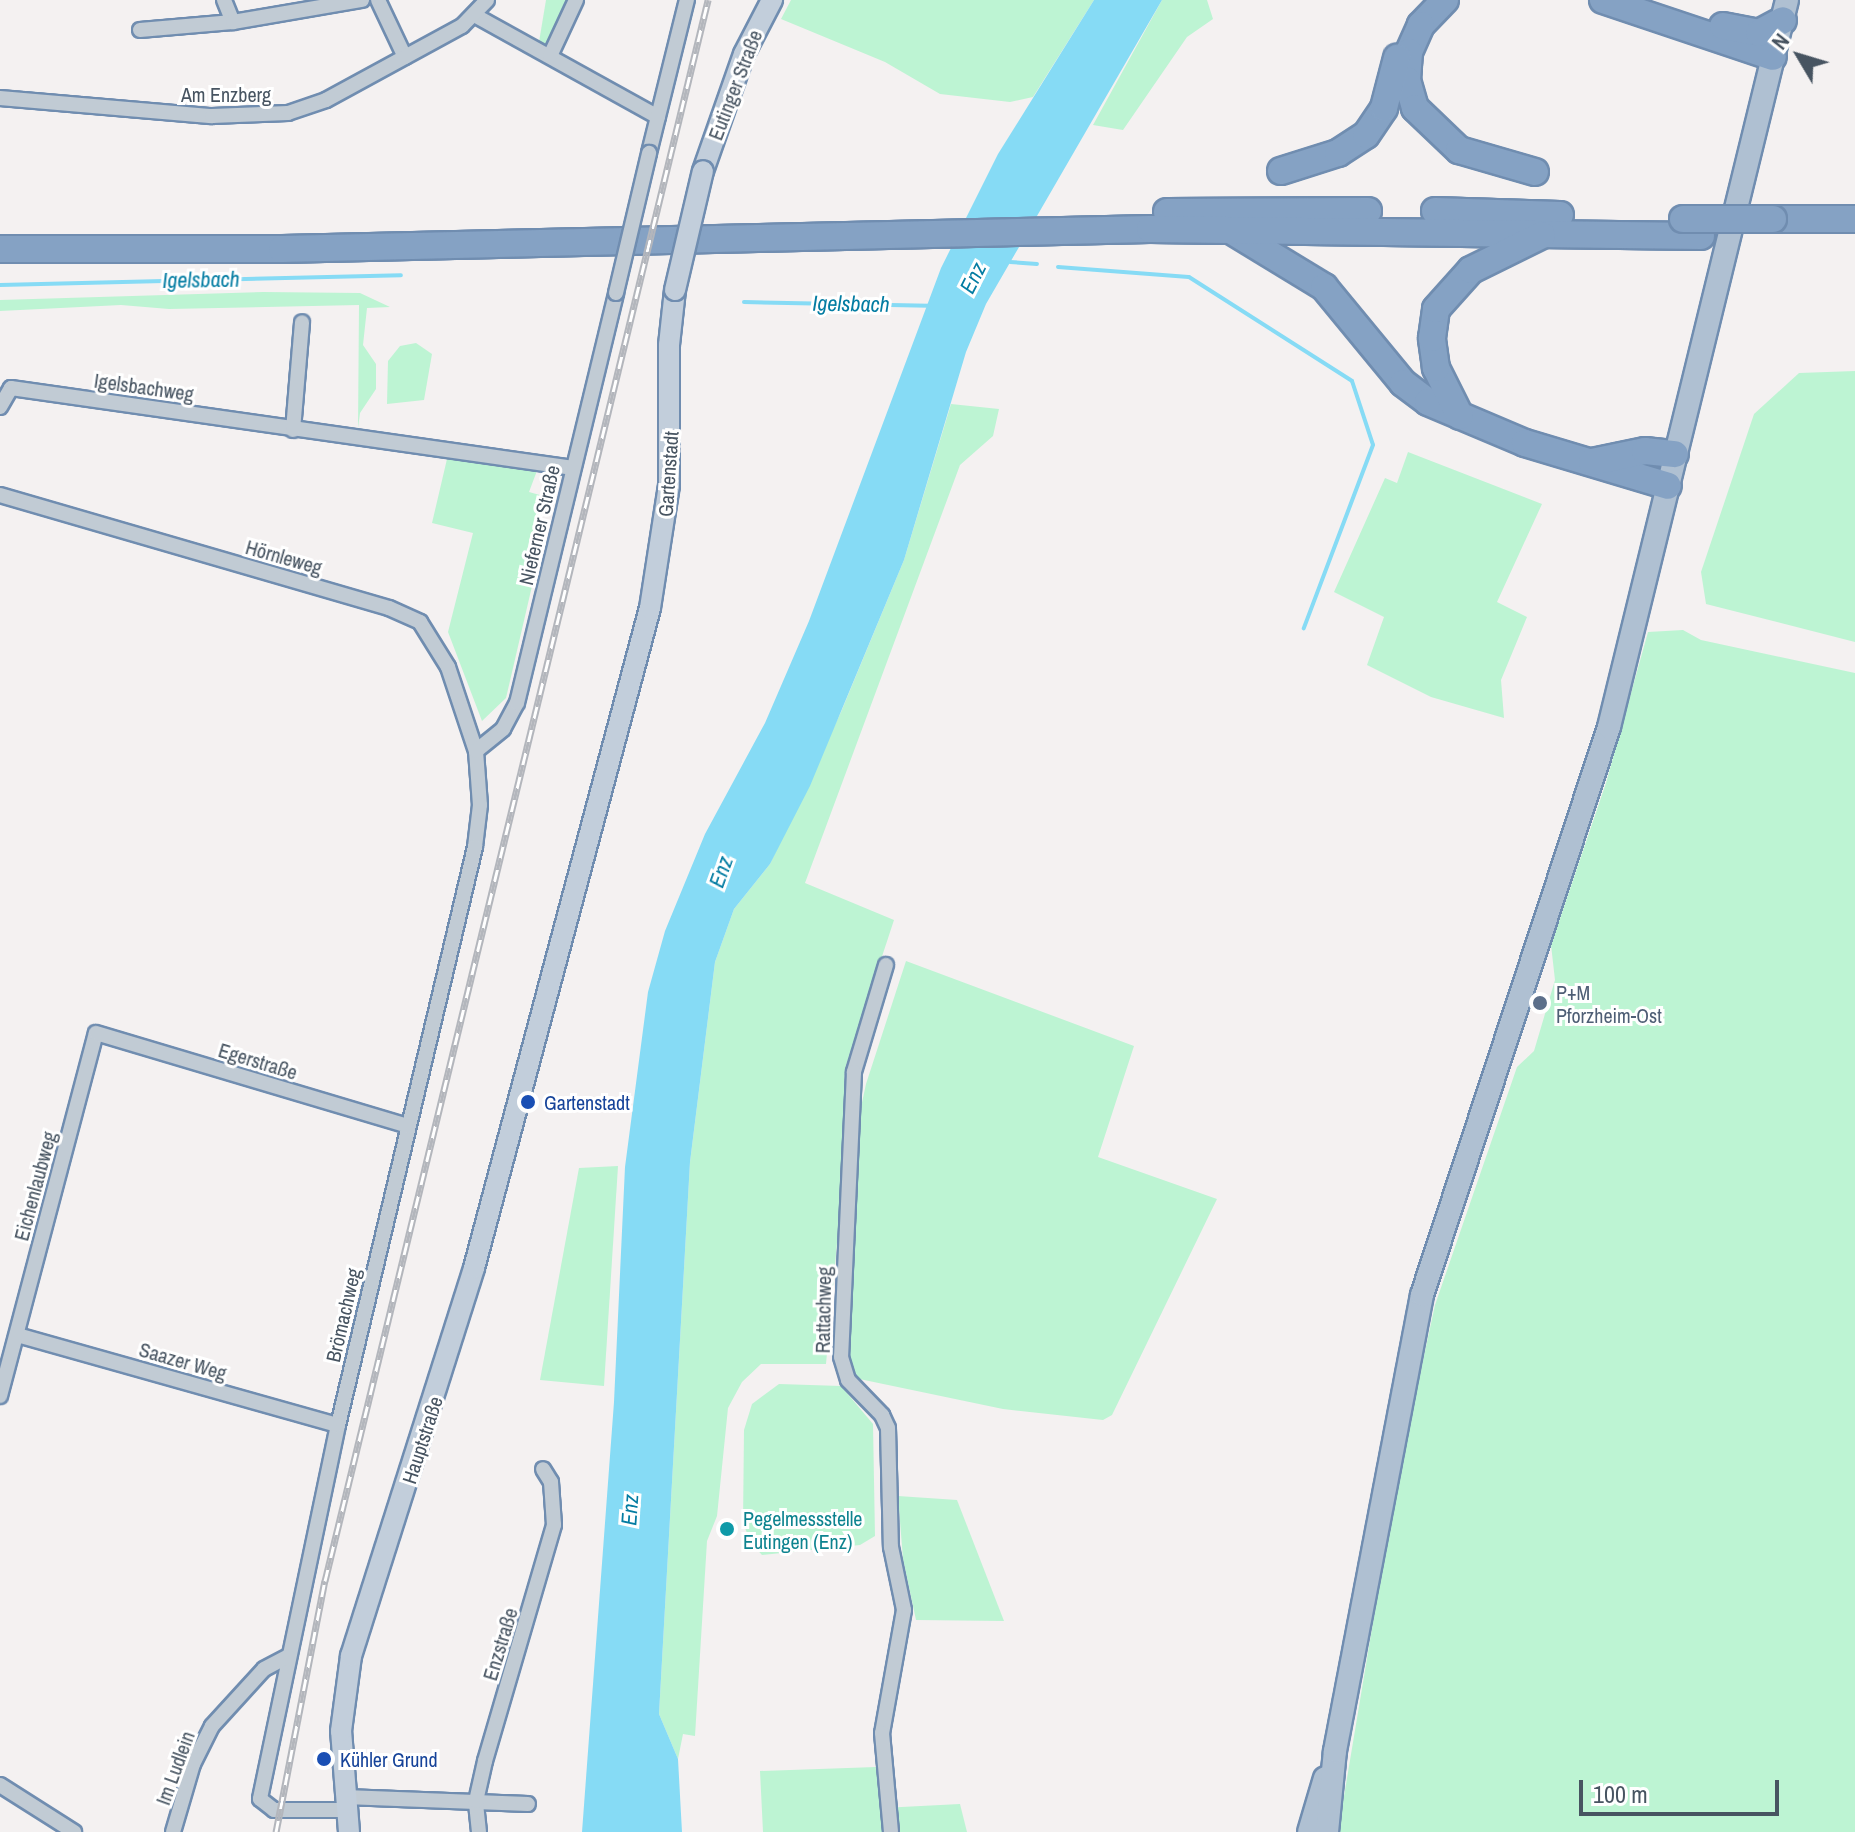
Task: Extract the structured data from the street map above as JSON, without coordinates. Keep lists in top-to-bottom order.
{
  "streets": {
    "street": [
      "Eutinger Straße",
      "Am Enzberg",
      "Igelsbachweg",
      "Gartenstadt",
      "Nieferner Straße",
      "Hörnleweg",
      "Egerstraße",
      "Eichenlaubweg",
      "Rattachweg",
      "Brömachweg",
      "Saazer Weg",
      "Hauptstraße",
      "Enzstraße",
      "Im Ludlein"
    ]
  },
  "crossings": [
    ["Eutinger Straße", "Gartenstadt"],
    ["Igelsbachweg", "Nieferner Straße"],
    ["Gartenstadt", "Hauptstraße"],
    ["Nieferner Straße", "Hörnleweg"],
    ["Nieferner Straße", "Brömachweg"],
    ["Hörnleweg", "Brömachweg"],
    ["Egerstraße", "Eichenlaubweg"],
    ["Egerstraße", "Brömachweg"],
    ["Eichenlaubweg", "Saazer Weg"],
    ["Brömachweg", "Saazer Weg"],
    ["Brömachweg", "Hauptstraße"],
    ["Brömachweg", "Im Ludlein"]
  ],
  "water": ["Enz", "Igelsbach"],
  "places": [
    "P+M Pforzheim-Ost",
    "Gartenstadt",
    "Pegelmessstelle Eutingen (Enz)",
    "Kühler Grund"
  ],
  "scale_bar": "100 m",
  "north": "top left"
}
